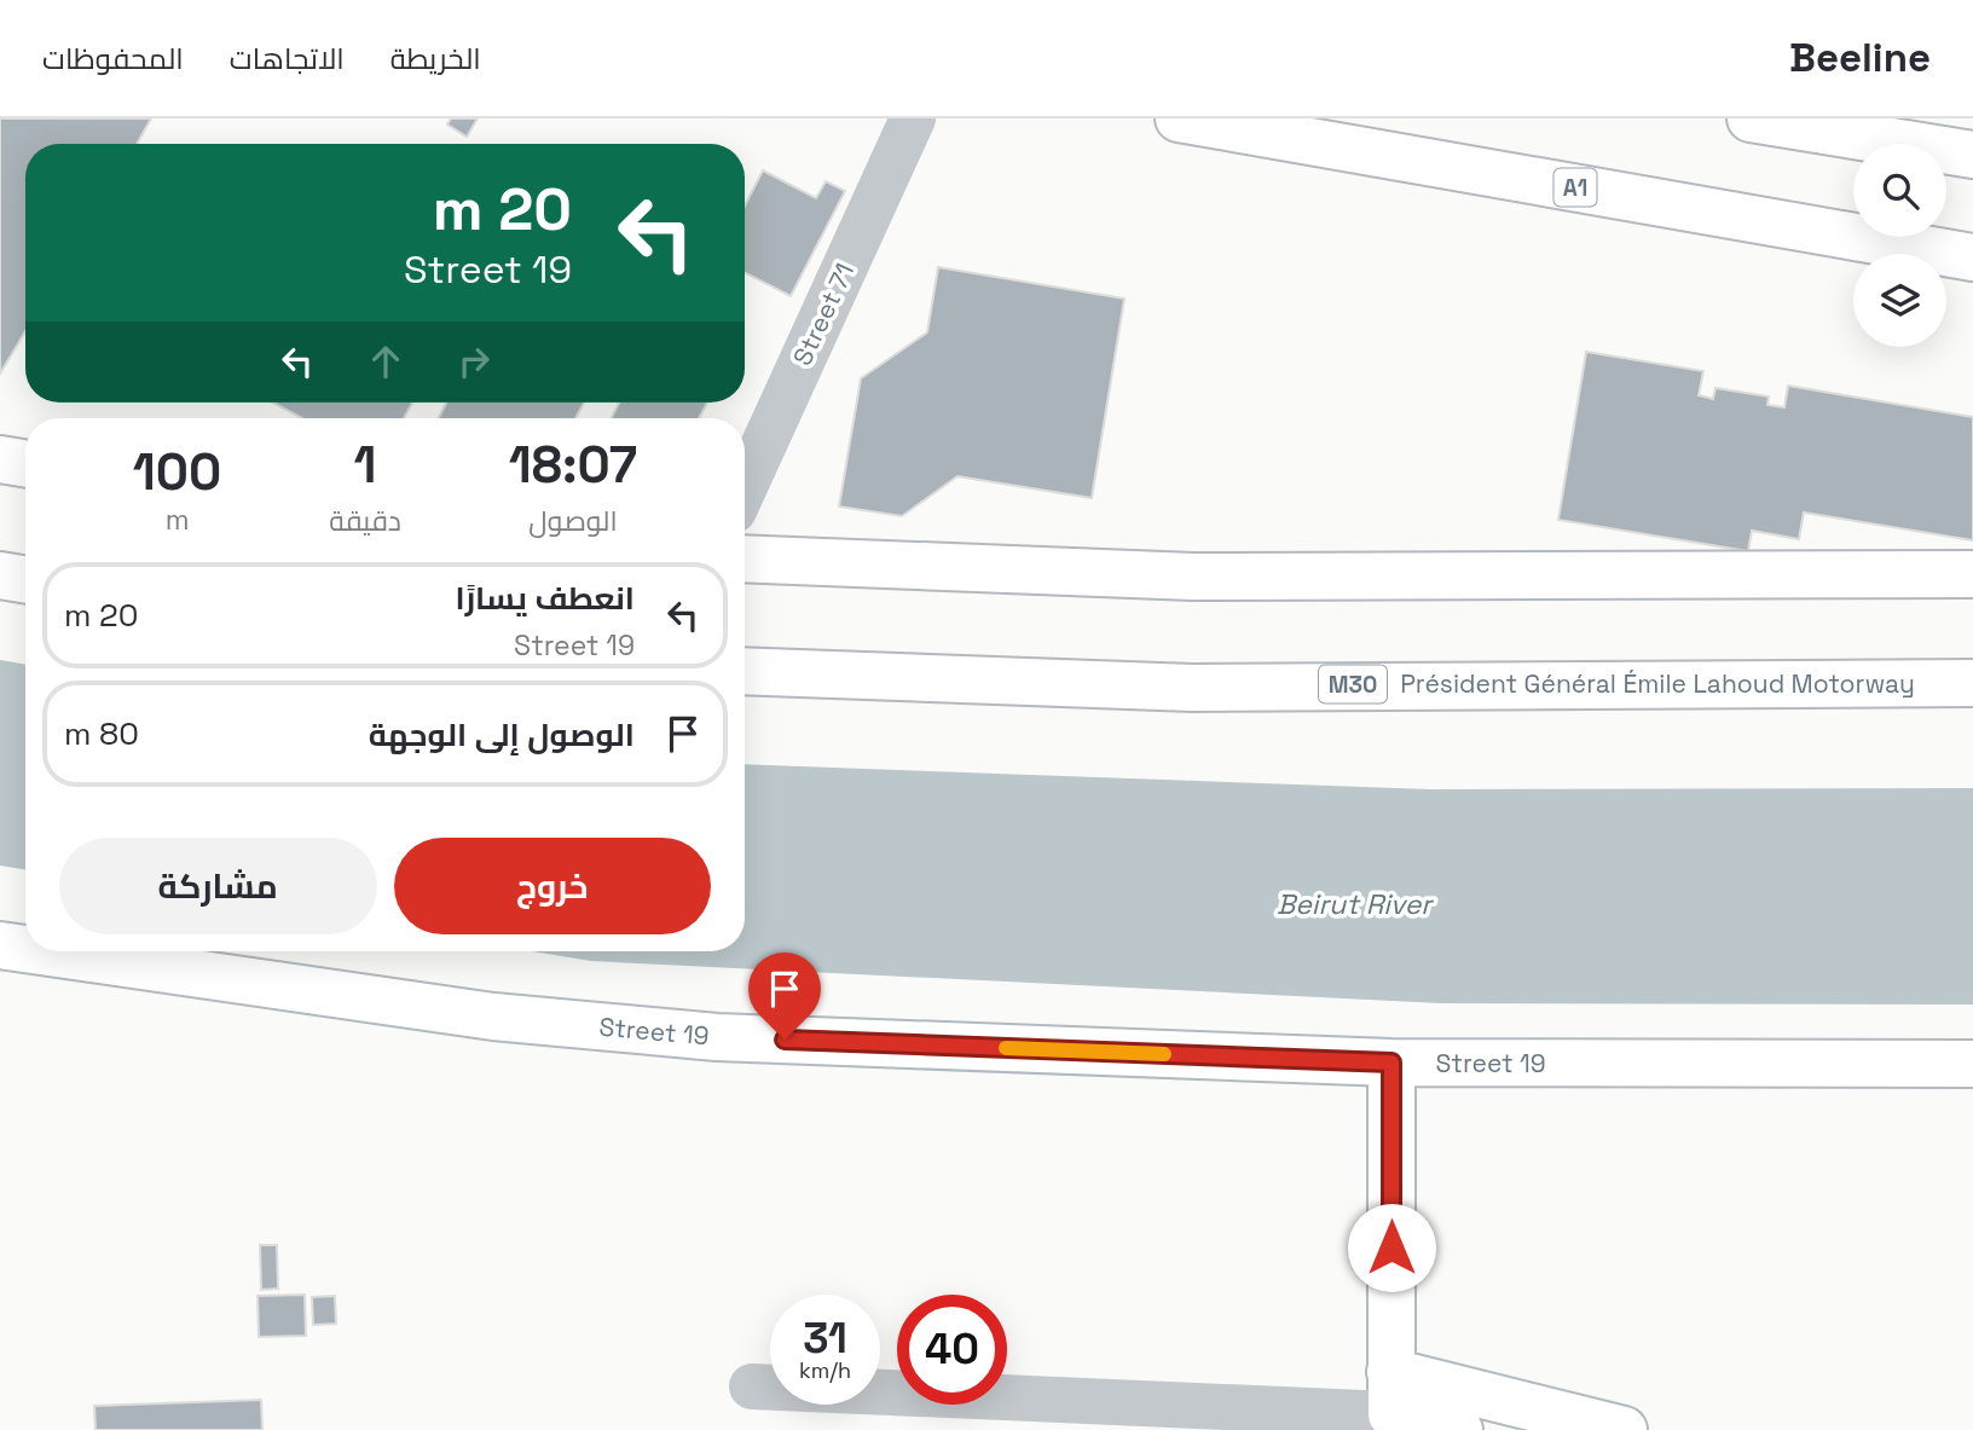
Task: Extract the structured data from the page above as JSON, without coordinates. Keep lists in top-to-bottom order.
{
  "streets": {
    "main road": [
      "A1",
      "Président Général Émile Lahoud Motorway",
      "M30",
      "Street 19"
    ],
    "street": ["Street 71"]
  },
  "water": ["Beirut River"],
  "page": {
    "header": "Beeline",
    "nav": ["الخريطة", "الاتجاهات", "المحفوظات"],
    "turn": ["20 m", "Street 19"],
    "eta": [
      "18:07",
      "الوصول",
      "1",
      "دقيقة",
      "100",
      "m"
    ],
    "list": [
      {
        "name": "انعطف يسارًا",
        "note": "Street 19",
        "value": "20 m"
      },
      {
        "name": "الوصول إلى الوجهة",
        "value": "80 m"
      }
    ],
    "buttons": ["خروج", "مشاركة"],
    "speed": "31 km/h",
    "limit": "40"
  }
}
